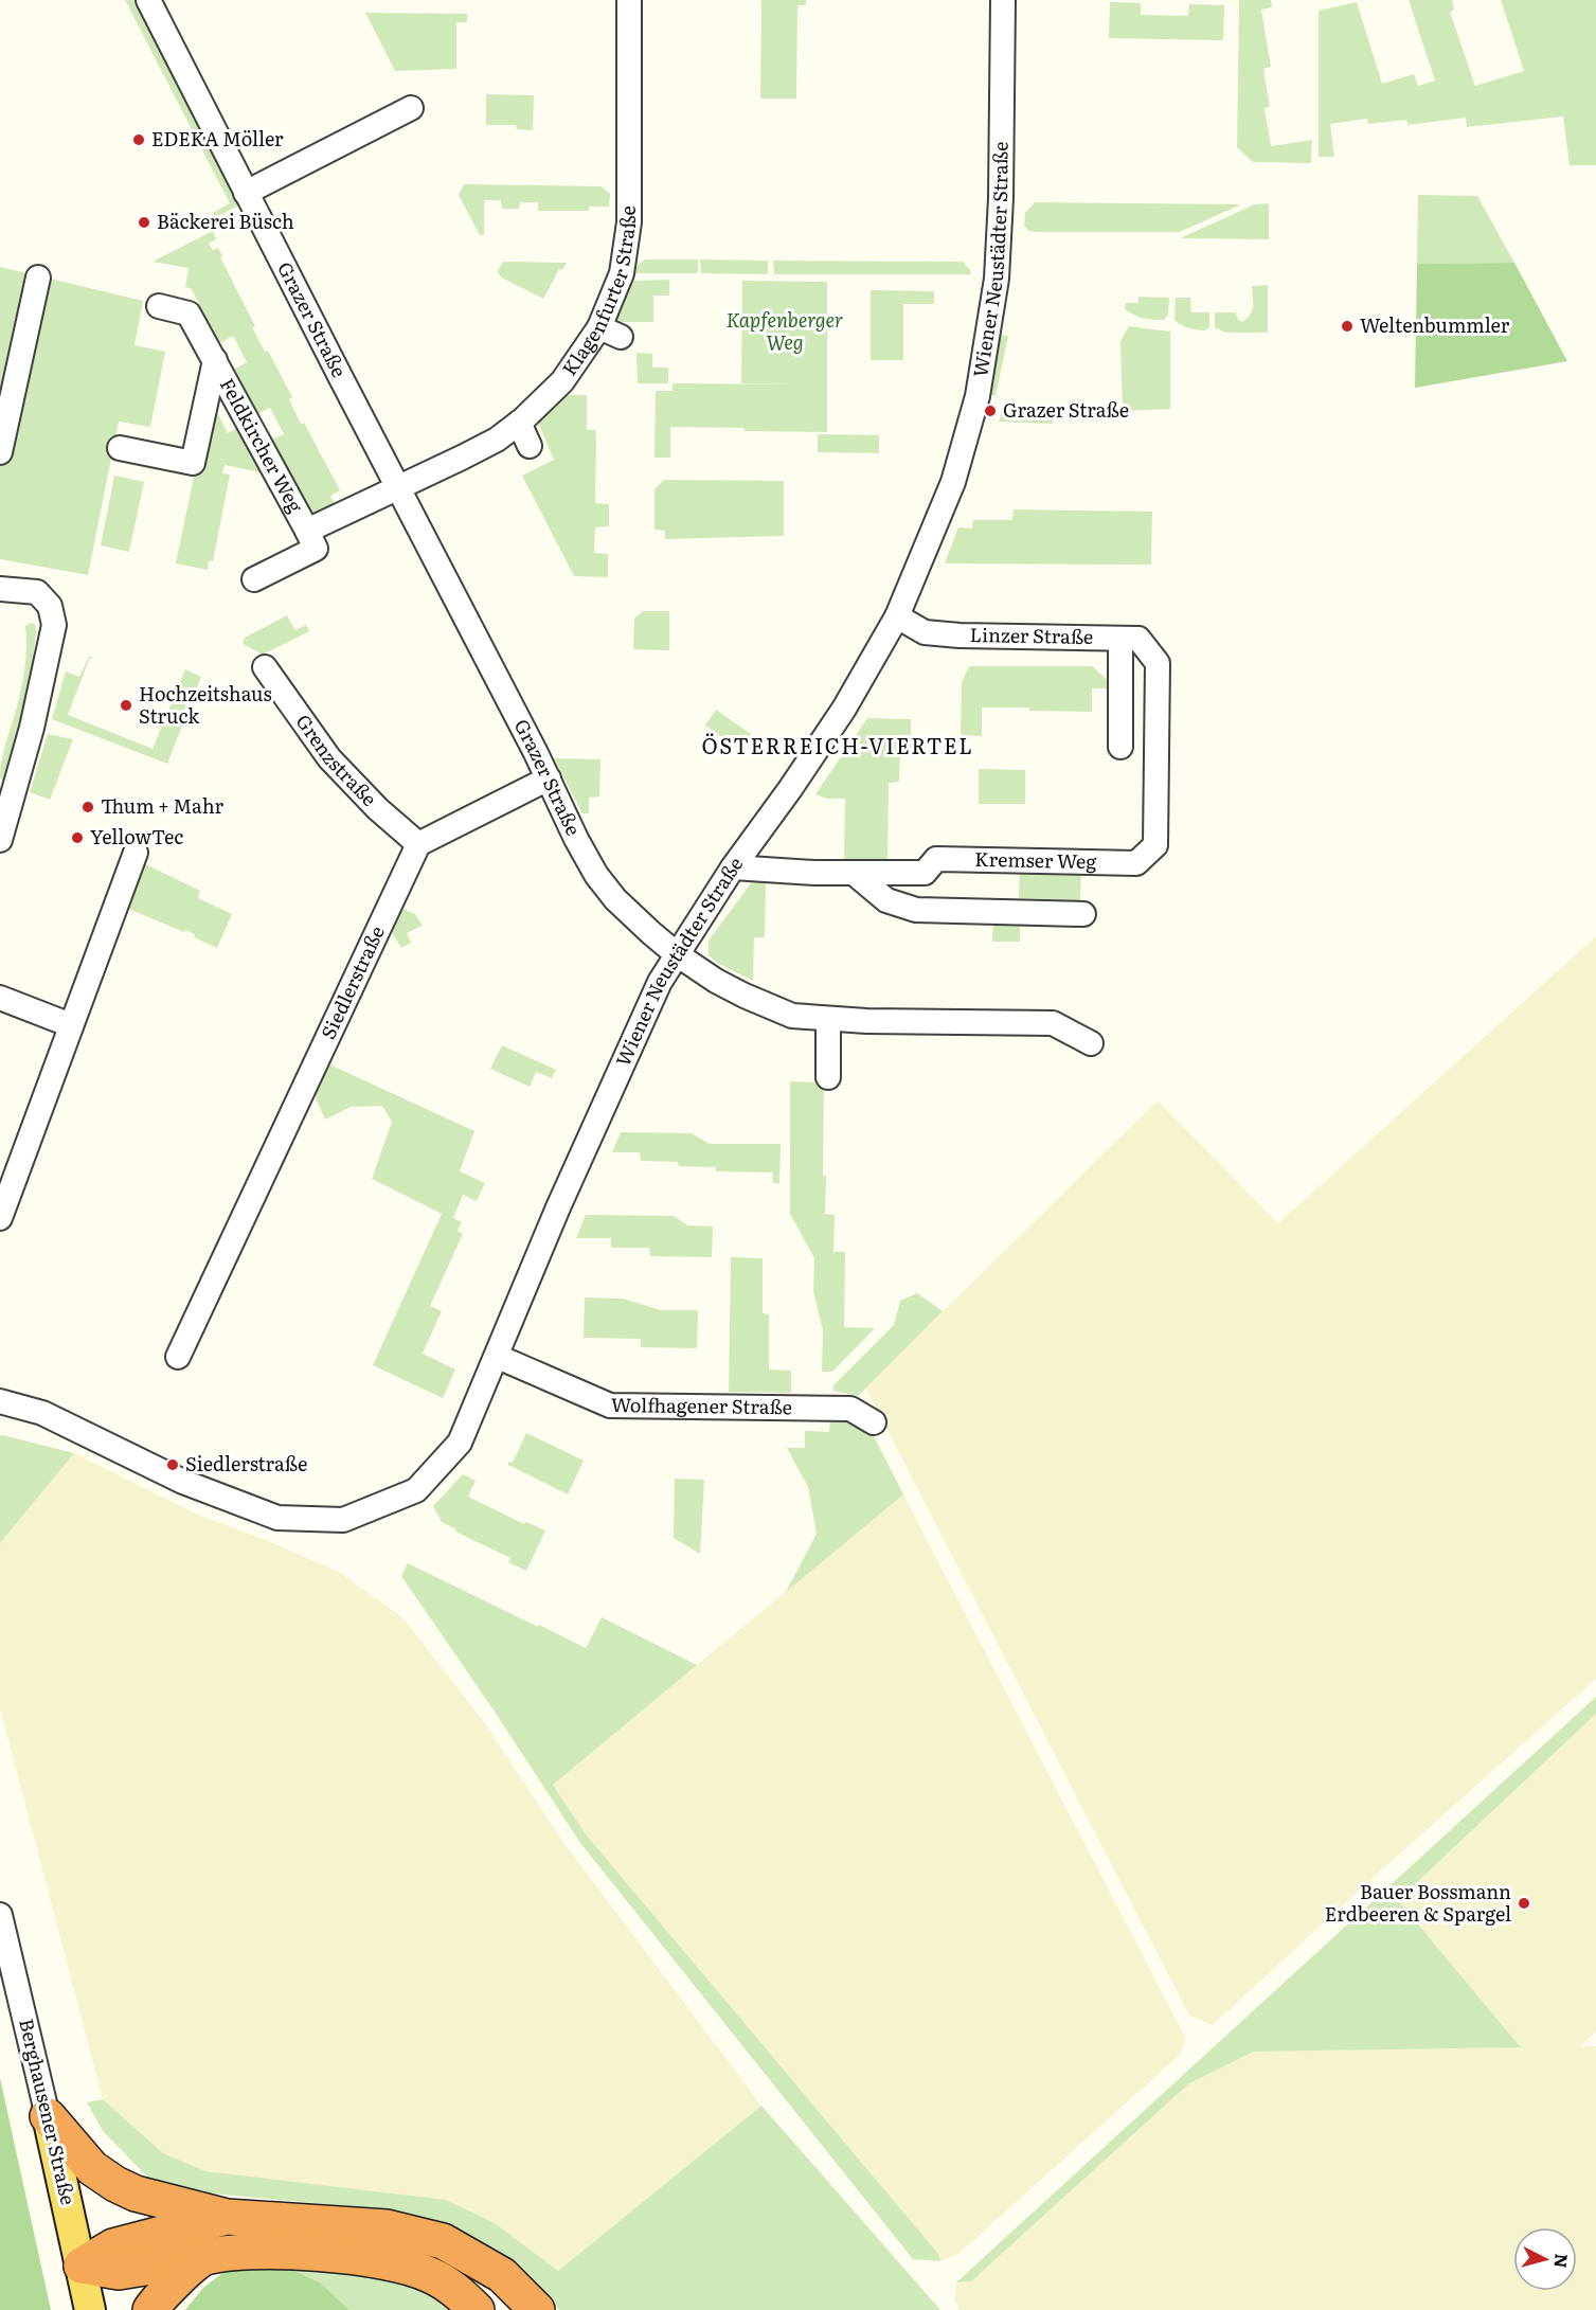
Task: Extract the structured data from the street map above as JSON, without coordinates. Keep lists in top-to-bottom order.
{
  "streets": {
    "main road": ["Berghausener Straße"],
    "street": [
      "Wiener Neustädter Straße",
      "Klagenfurter Straße",
      "Grazer Straße",
      "Feldkircher Weg",
      "Linzer Straße",
      "Grenzstraße",
      "Kremser Weg",
      "Siedlerstraße",
      "Wolfhagener Straße"
    ]
  },
  "crossings": [
    ["Wiener Neustädter Straße", "Grazer Straße"],
    ["Wiener Neustädter Straße", "Linzer Straße"],
    ["Wiener Neustädter Straße", "Kremser Weg"],
    ["Wiener Neustädter Straße", "Wolfhagener Straße"],
    ["Klagenfurter Straße", "Grazer Straße"],
    ["Klagenfurter Straße", "Feldkircher Weg"],
    ["Grazer Straße", "Feldkircher Weg"],
    ["Linzer Straße", "Kremser Weg"],
    ["Grenzstraße", "Siedlerstraße"]
  ],
  "districts": ["ÖSTERREICH-VIERTEL"],
  "parks": ["Kapfenberger Weg"],
  "places": [
    "EDEKA Möller",
    "Bäckerei Büsch",
    "Weltenbummler",
    "Grazer Straße",
    "Hochzeitshaus Struck",
    "Thum + Mahr",
    "YellowTec",
    "Siedlerstraße",
    "Bauer Bossmann Erdbeeren & Spargel"
  ],
  "north": "right"
}
